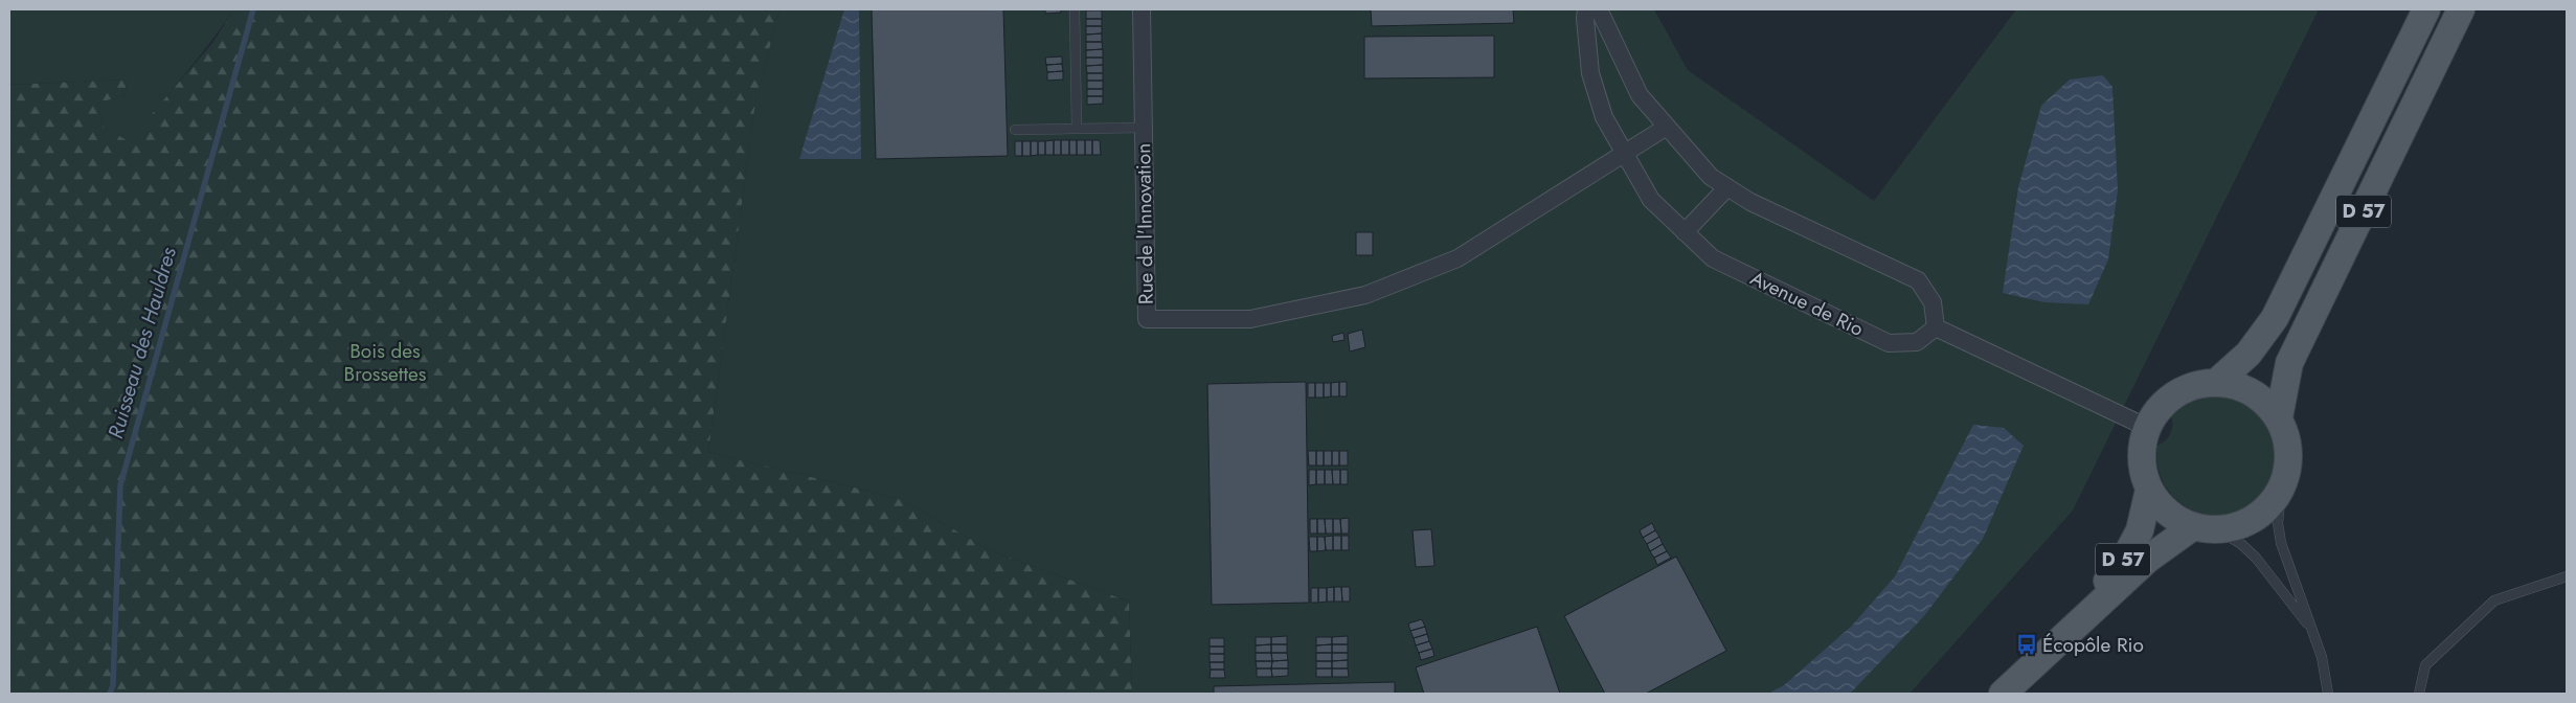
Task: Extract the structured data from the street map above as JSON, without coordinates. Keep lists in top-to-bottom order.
{
  "streets": {
    "main road": ["D 57"],
    "street": ["Rue de l'Innovation", "Avenue de Rio"]
  },
  "crossings": [
    ["Rue de l'Innovation", "Avenue de Rio"]
  ],
  "water": ["Ruisseau des Hauldres"],
  "parks": ["Bois des Brossettes"],
  "places": {
    "bus stop": ["Écopôle Rio"]
  }
}
